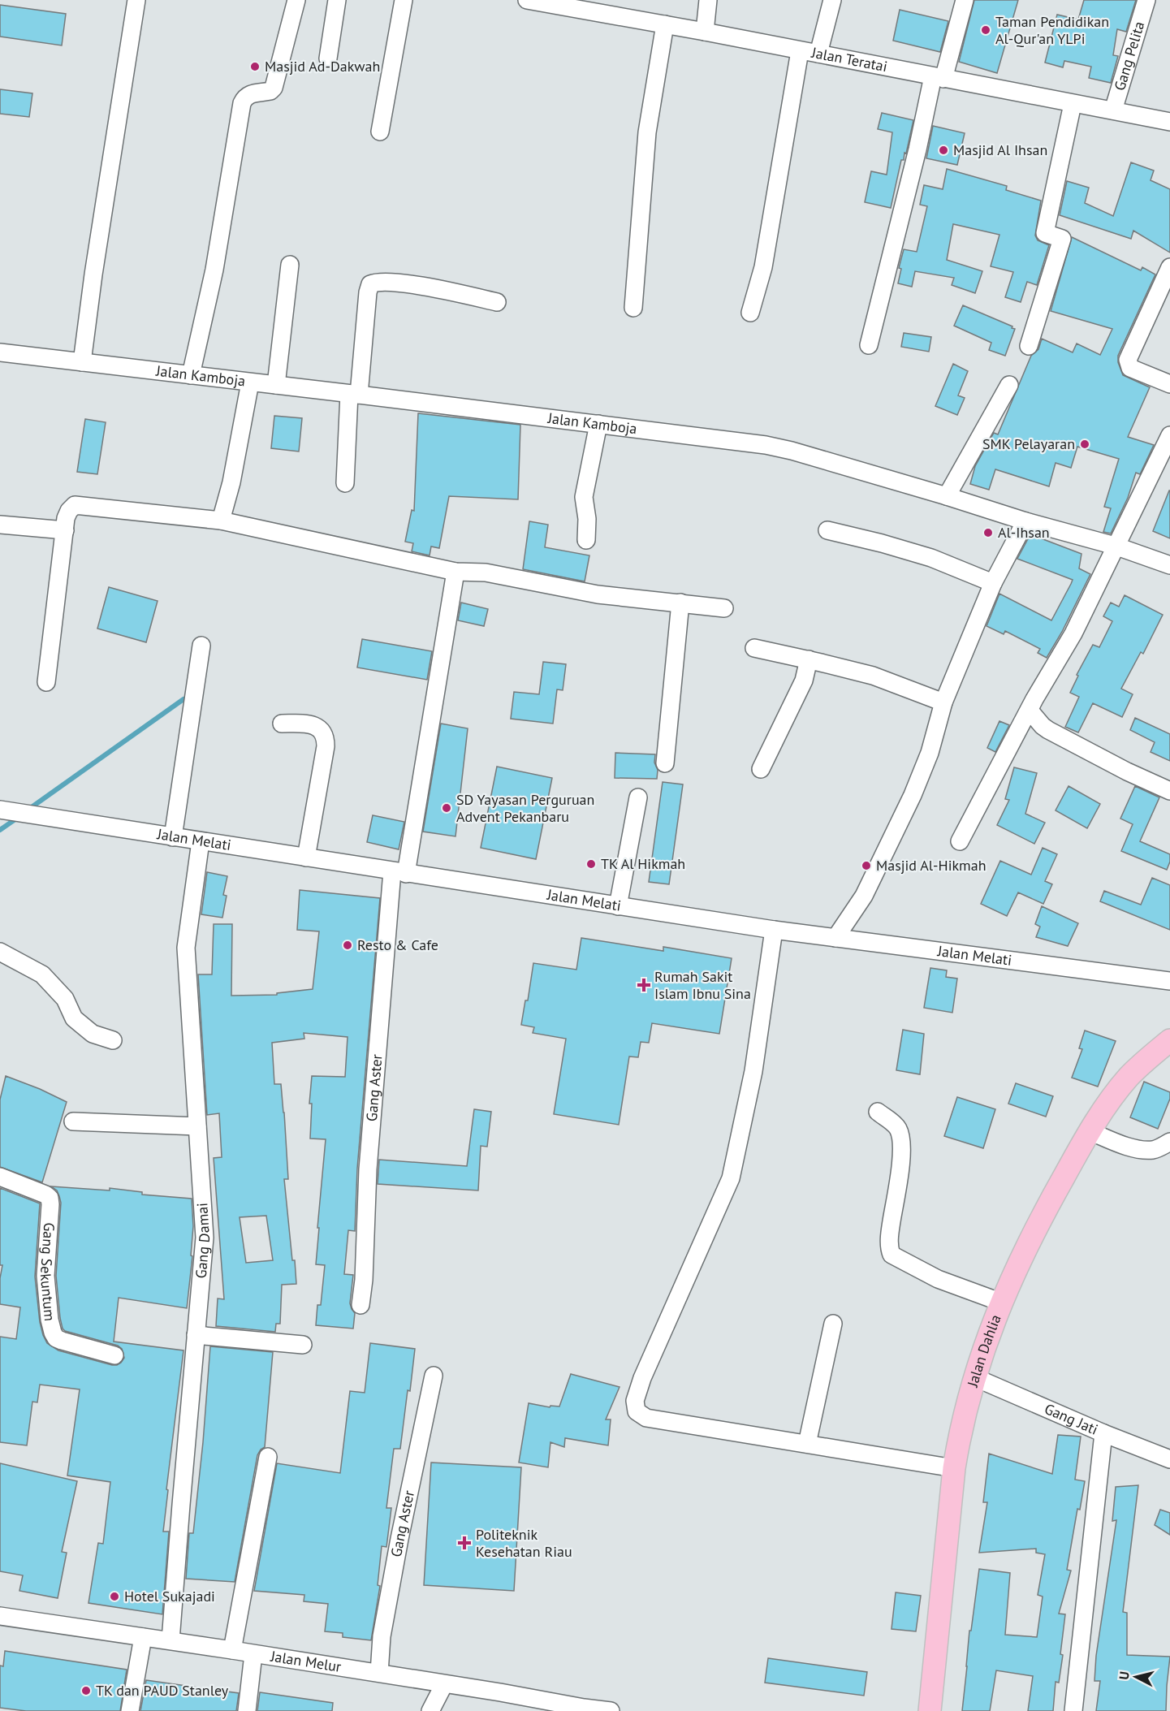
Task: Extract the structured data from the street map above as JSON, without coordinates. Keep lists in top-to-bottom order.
{
  "streets": {
    "main road": ["Jalan Dahlia"],
    "street": [
      "Gang Pelita",
      "Jalan Teratai",
      "Jalan Kamboja",
      "Jalan Melati",
      "Gang Aster",
      "Gang Damai",
      "Gang Sekuntum",
      "Gang Jati",
      "Jalan Melur"
    ]
  },
  "crossings": [
    ["Gang Pelita", "Jalan Teratai"],
    ["Jalan Melati", "Gang Aster"],
    ["Jalan Melati", "Gang Damai"],
    ["Gang Aster", "Jalan Melur"],
    ["Gang Damai", "Jalan Melur"],
    ["Jalan Dahlia", "Gang Jati"]
  ],
  "places": {
    "other": [
      "Taman Pendidikan Al-Qur'an YLPi",
      "Masjid Ad-Dakwah",
      "Masjid Al Ihsan",
      "SMK Pelayaran",
      "Al-Ihsan",
      "SD Yayasan Perguruan Advent Pekanbaru",
      "TK Al Hikmah",
      "Masjid Al-Hikmah",
      "Resto & Cafe",
      "Hotel Sukajadi",
      "TK dan PAUD Stanley"
    ],
    "health": ["Rumah Sakit Islam Ibnu Sina", "Politeknik Kesehatan Riau"]
  },
  "north": "left"
}
